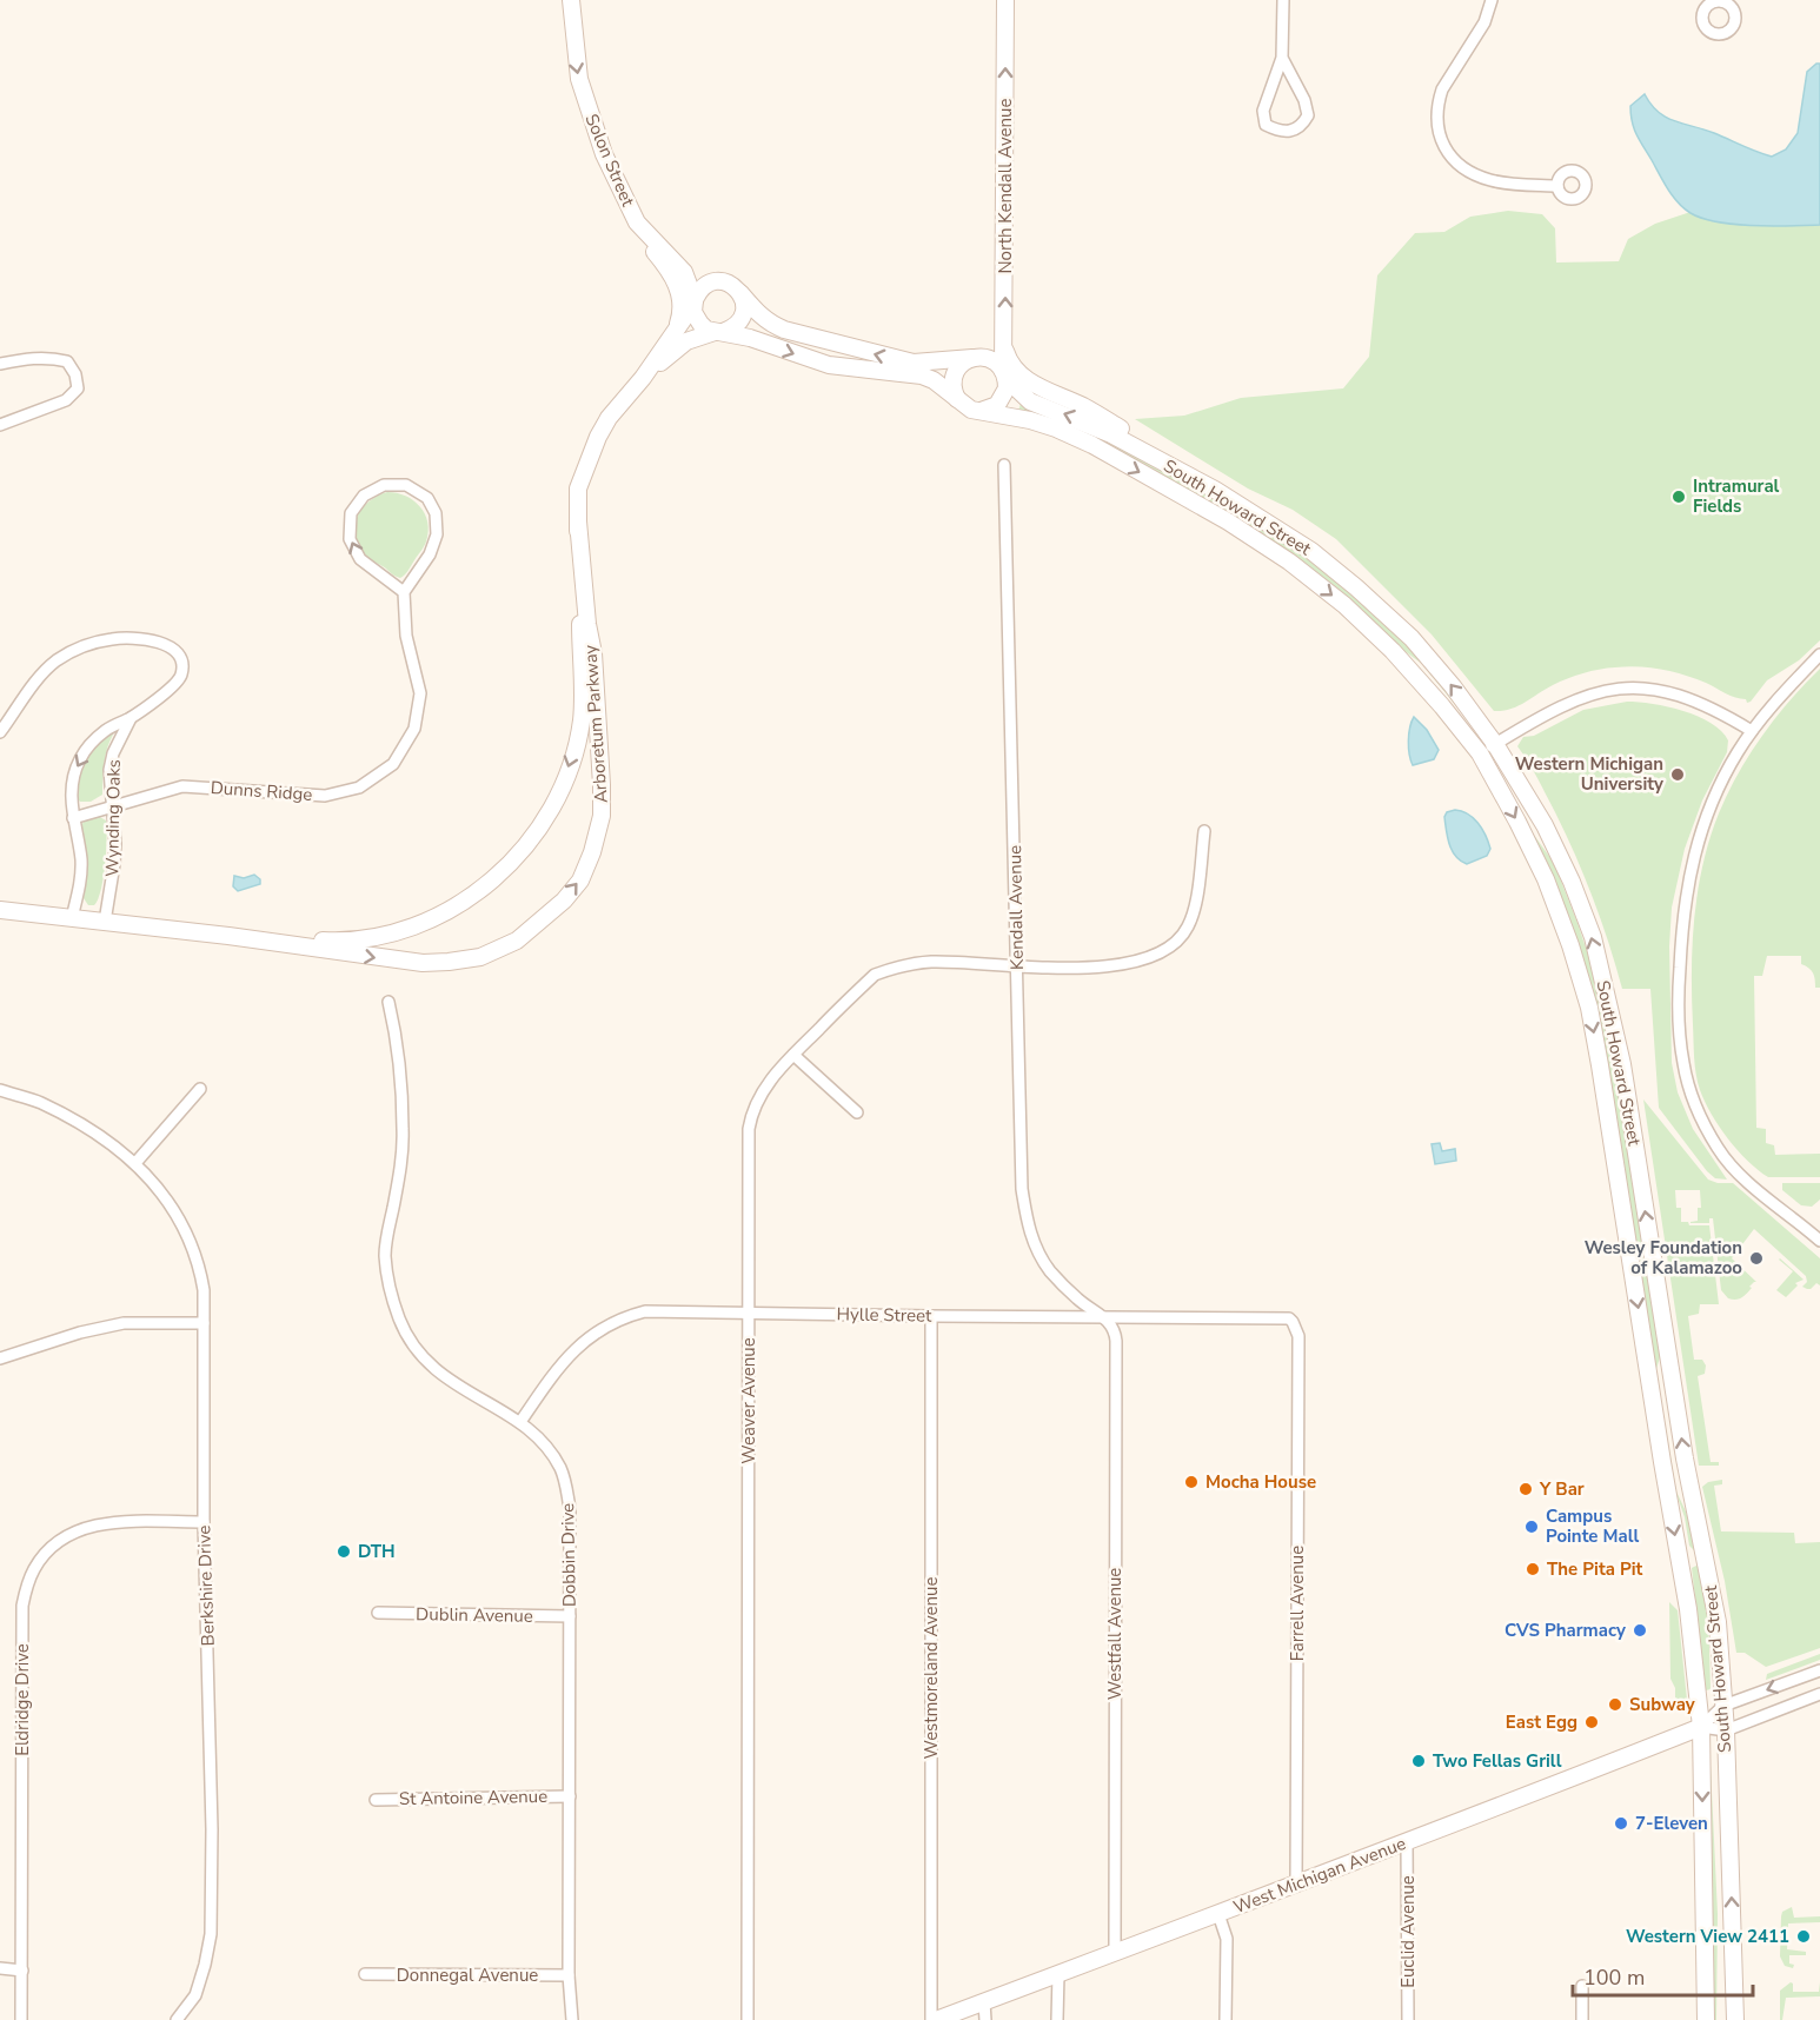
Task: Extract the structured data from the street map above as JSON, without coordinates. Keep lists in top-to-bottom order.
{
  "streets": {
    "street": [
      "Solon Street",
      "North Kendall Avenue",
      "South Howard Street",
      "Arboretum Parkway",
      "Dunns Ridge",
      "Wynding Oaks",
      "Kendall Avenue",
      "Hylle Street",
      "Weaver Avenue",
      "Dobbin Drive",
      "Berkshire Drive",
      "Farrell Avenue",
      "Dublin Avenue",
      "Westfall Avenue",
      "Westmoreland Avenue",
      "Eldridge Drive",
      "St Antoine Avenue",
      "West Michigan Avenue",
      "Euclid Avenue",
      "Donnegal Avenue"
    ]
  },
  "crossings": [
    ["Solon Street", "Arboretum Parkway"],
    ["North Kendall Avenue", "South Howard Street"],
    ["South Howard Street", "West Michigan Avenue"],
    ["Arboretum Parkway", "Wynding Oaks"],
    ["Dunns Ridge", "Wynding Oaks"],
    ["Kendall Avenue", "Hylle Street"],
    ["Kendall Avenue", "Weaver Avenue"],
    ["Kendall Avenue", "Westfall Avenue"],
    ["Hylle Street", "Weaver Avenue"],
    ["Hylle Street", "Dobbin Drive"],
    ["Hylle Street", "Farrell Avenue"],
    ["Hylle Street", "Westfall Avenue"],
    ["Hylle Street", "Westmoreland Avenue"],
    ["Dobbin Drive", "Dublin Avenue"],
    ["Dobbin Drive", "St Antoine Avenue"],
    ["Dobbin Drive", "Donnegal Avenue"],
    ["Berkshire Drive", "Eldridge Drive"],
    ["Farrell Avenue", "West Michigan Avenue"],
    ["Westfall Avenue", "West Michigan Avenue"],
    ["Westmoreland Avenue", "West Michigan Avenue"],
    ["West Michigan Avenue", "Euclid Avenue"]
  ],
  "one_way": ["Solon Street", "North Kendall Avenue"],
  "places": [
    "Intramural Fields",
    "Western Michigan University",
    "Wesley Foundation of Kalamazoo",
    "Mocha House",
    "Y Bar",
    "Campus Pointe Mall",
    "DTH",
    "The Pita Pit",
    "CVS Pharmacy",
    "Subway",
    "East Egg",
    "Two Fellas Grill",
    "7-Eleven",
    "Western View 2411"
  ],
  "scale_bar": "100 m"
}
